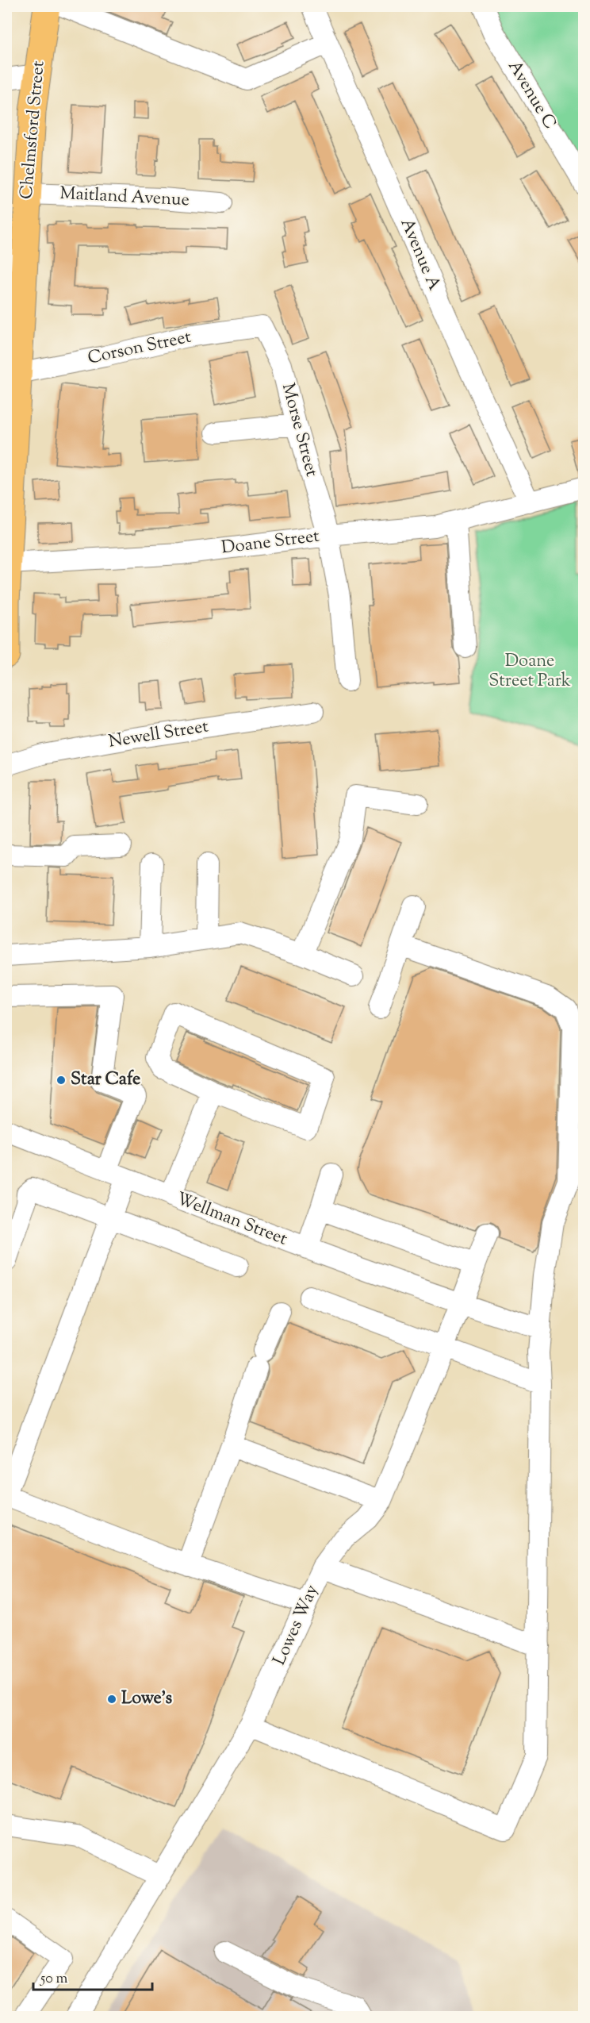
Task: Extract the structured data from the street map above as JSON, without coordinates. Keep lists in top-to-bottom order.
{
  "streets": {
    "main road": ["Chelmsford Street"],
    "street": [
      "Avenue C",
      "Maitland Avenue",
      "Avenue A",
      "Corson Street",
      "Morse Street",
      "Doane Street",
      "Newell Street",
      "Wellman Street",
      "Lowes Way"
    ]
  },
  "crossings": [
    ["Chelmsford Street", "Maitland Avenue"],
    ["Chelmsford Street", "Corson Street"],
    ["Chelmsford Street", "Doane Street"],
    ["Avenue A", "Doane Street"],
    ["Corson Street", "Morse Street"],
    ["Morse Street", "Doane Street"],
    ["Wellman Street", "Lowes Way"]
  ],
  "parks": ["Doane Street Park"],
  "places": ["Star Cafe", "Lowe's"],
  "scale_bar": "50 m"
}
